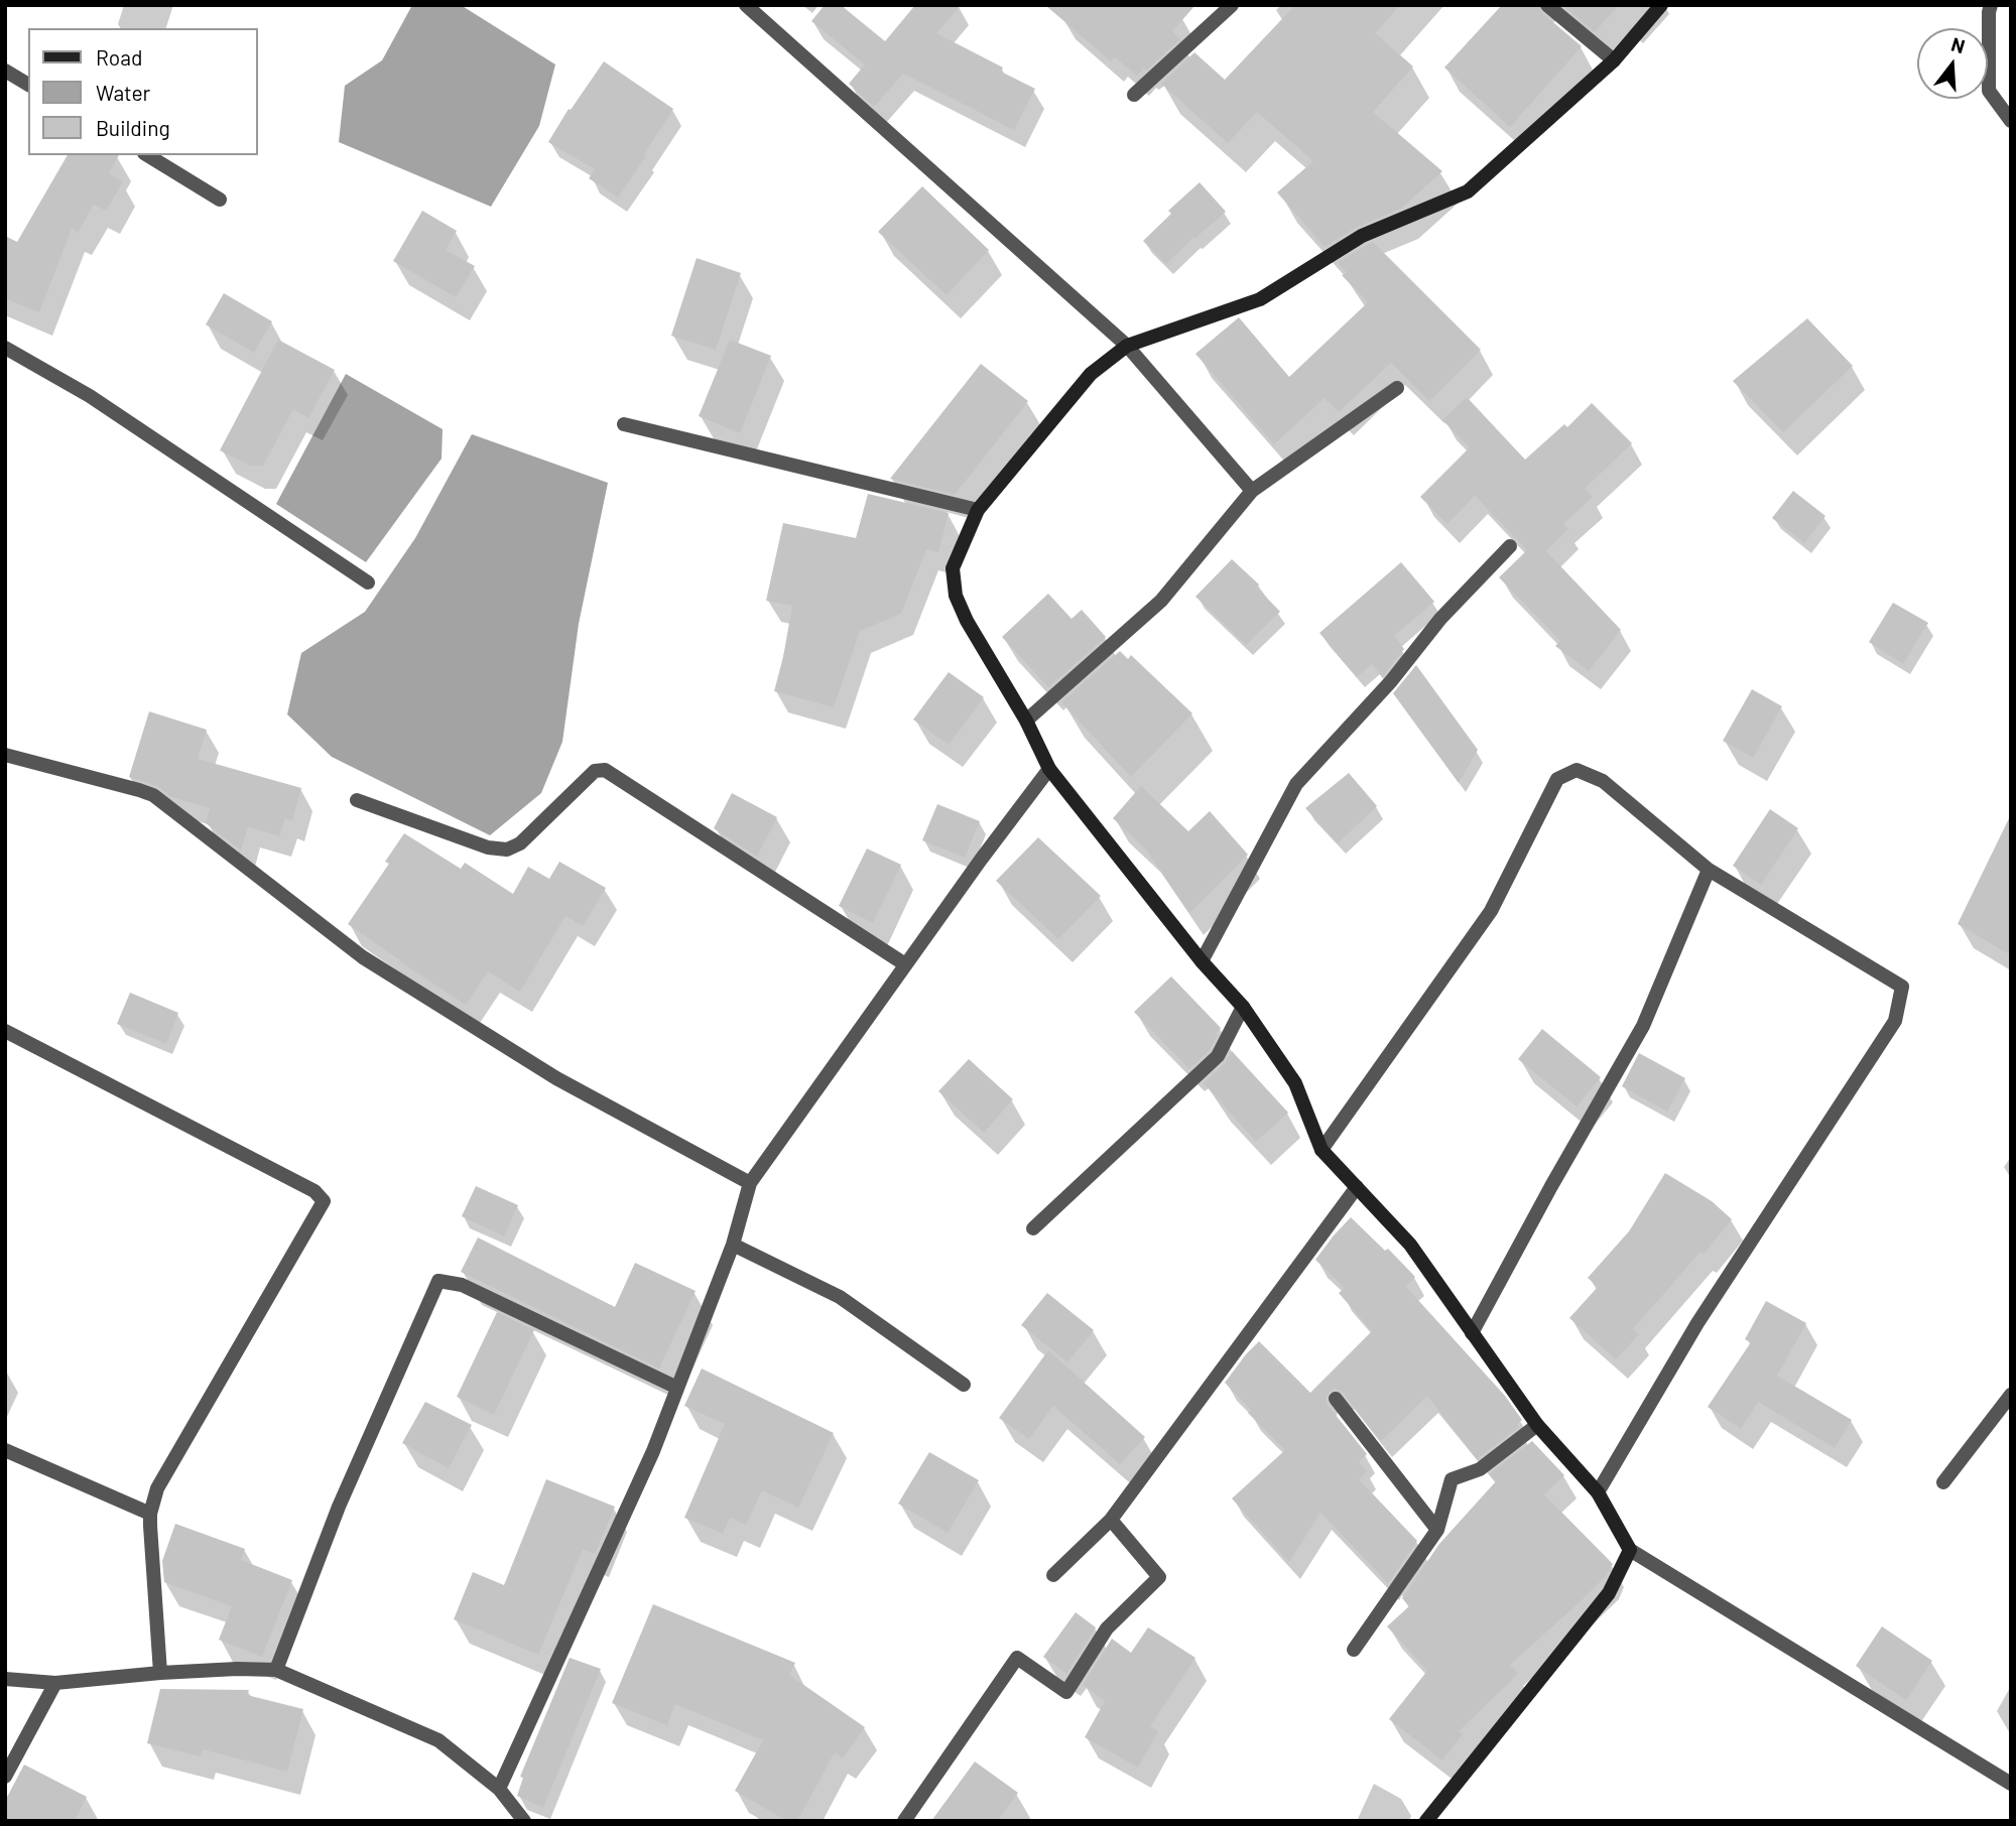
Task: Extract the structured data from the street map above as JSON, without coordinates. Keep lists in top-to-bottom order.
{
  "legend": ["Road", "Water", "Building"],
  "north": "top"
}
